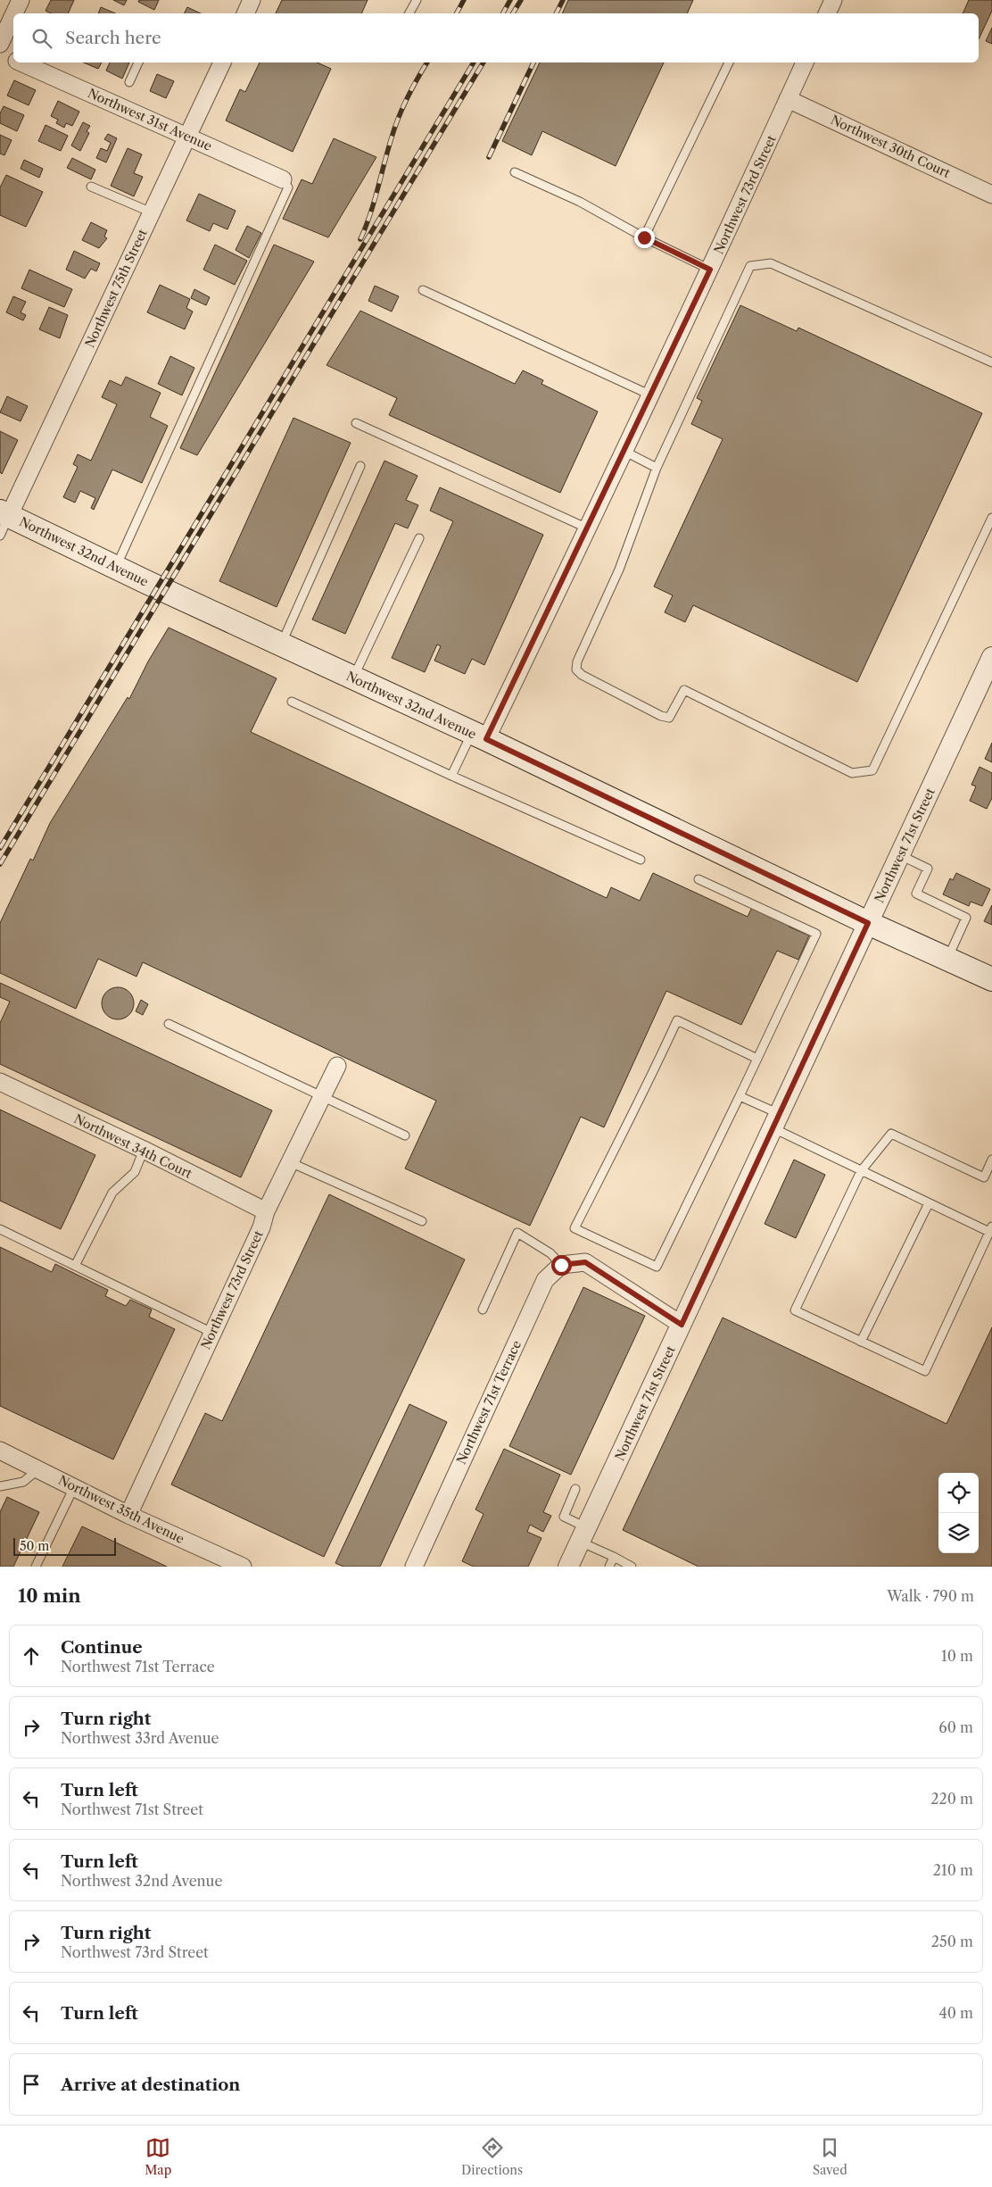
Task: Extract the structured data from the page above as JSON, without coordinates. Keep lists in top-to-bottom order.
{
  "streets": {
    "main road": ["Northwest 32nd Avenue"],
    "street": [
      "Northwest 31st Avenue",
      "Northwest 30th Court",
      "Northwest 73rd Street",
      "Northwest 75th Street",
      "Northwest 71st Street",
      "Northwest 34th Court",
      "Northwest 71st Terrace",
      "Northwest 35th Avenue"
    ]
  },
  "crossings": [
    ["Northwest 31st Avenue", "Northwest 75th Street"],
    ["Northwest 30th Court", "Northwest 73rd Street"],
    ["Northwest 73rd Street", "Northwest 32nd Avenue"],
    ["Northwest 73rd Street", "Northwest 34th Court"],
    ["Northwest 73rd Street", "Northwest 35th Avenue"],
    ["Northwest 75th Street", "Northwest 32nd Avenue"],
    ["Northwest 32nd Avenue", "Northwest 71st Street"]
  ],
  "scale_bar": "50 m",
  "page": {
    "search": "Search here",
    "scale": "50 m",
    "heading": ["10 min", "Walk · 790 m"],
    "list": [
      ["Continue", "Northwest 71st Terrace", "10 m"],
      ["Turn right", "Northwest 33rd Avenue", "60 m"],
      ["Turn left", "Northwest 71st Street", "220 m"],
      ["Turn left", "Northwest 32nd Avenue", "210 m"],
      ["Turn right", "Northwest 73rd Street", "250 m"],
      ["Turn left", "40 m"],
      "Arrive at destination"
    ],
    "nav": ["Map", "Directions", "Saved"]
  }
}
